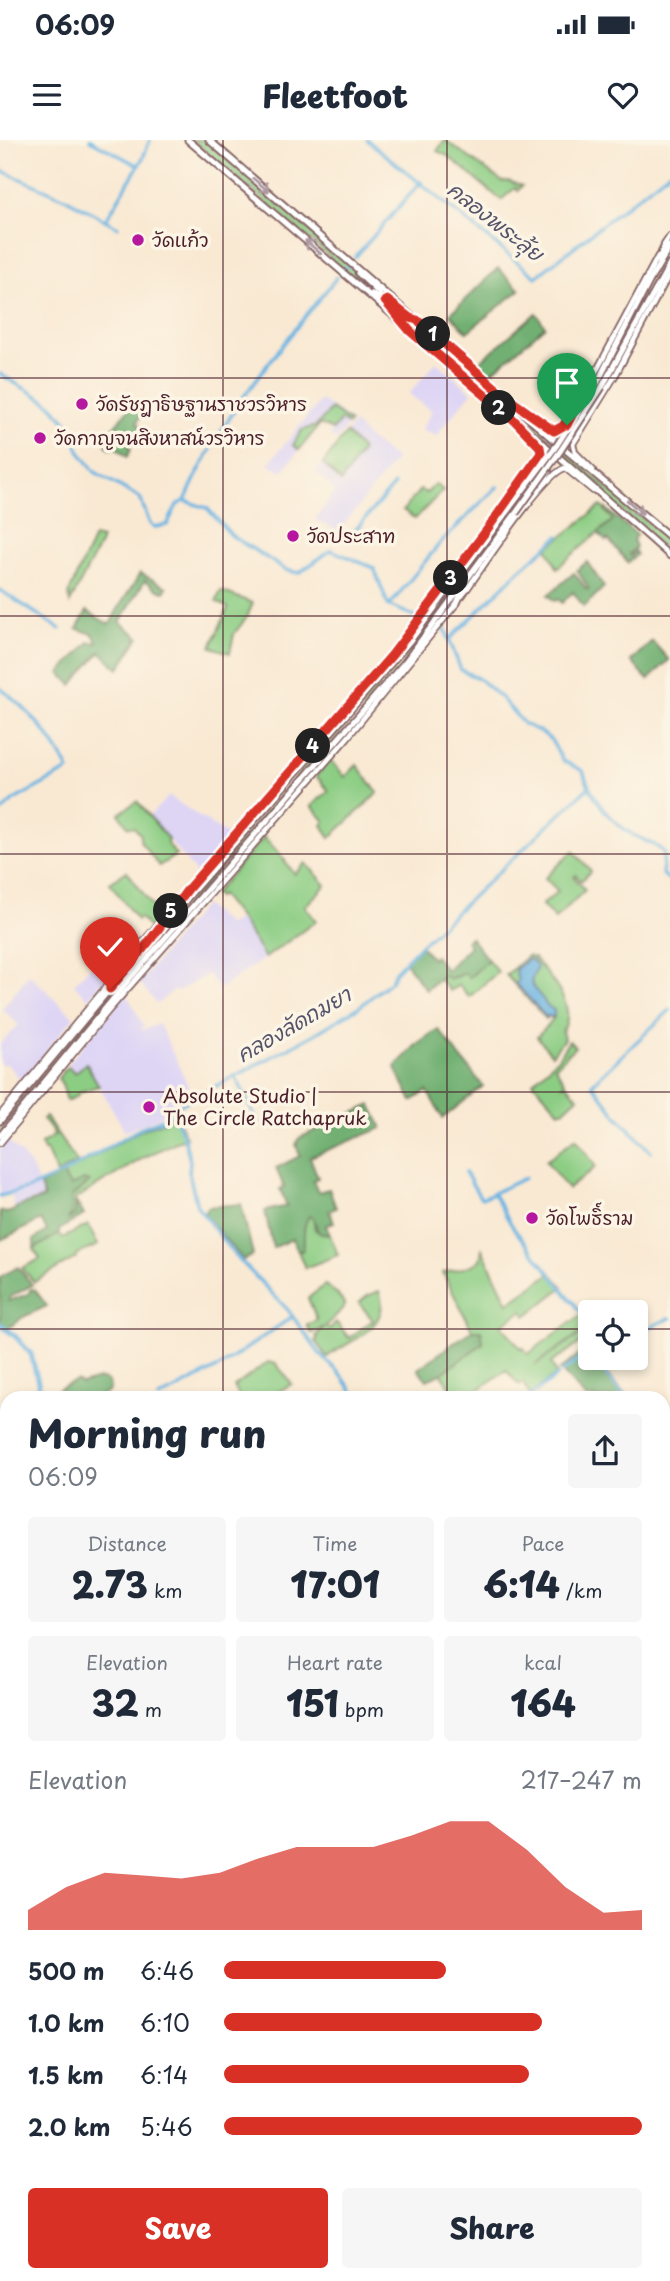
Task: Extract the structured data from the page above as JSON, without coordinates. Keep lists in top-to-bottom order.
{
  "water": ["คลองพระลุ้ย", "คลองลัดถมยา"],
  "places": [
    "วัดแก้ว",
    "วัดรัชฎาธิษฐานราชวรวิหาร",
    "วัดกาญจนสิงหาสน์วรวิหาร",
    "วัดประสาท",
    "Absolute Studio | The Circle Ratchapruk",
    "วัดโพธิ์ราม"
  ],
  "page": {
    "status": "06:09",
    "header": "Fleetfoot",
    "pins": [
      "1",
      "2",
      "3",
      "4",
      "5"
    ],
    "heading": ["Morning run", "06:09"],
    "stats": [
      ["Distance", "2.73 km"],
      ["Time", "17:01"],
      ["Pace", "6:14 /km"],
      ["Elevation", "32 m"],
      ["Heart rate", "151 bpm"],
      ["kcal", "164"]
    ],
    "chart": ["Elevation", "217–247 m"],
    "list": [
      {
        "name": "500 m",
        "note": "6:46"
      },
      {
        "name": "1.0 km",
        "note": "6:10"
      },
      {
        "name": "1.5 km",
        "note": "6:14"
      },
      {
        "name": "2.0 km",
        "note": "5:46"
      }
    ],
    "buttons": ["Save", "Share"]
  }
}
